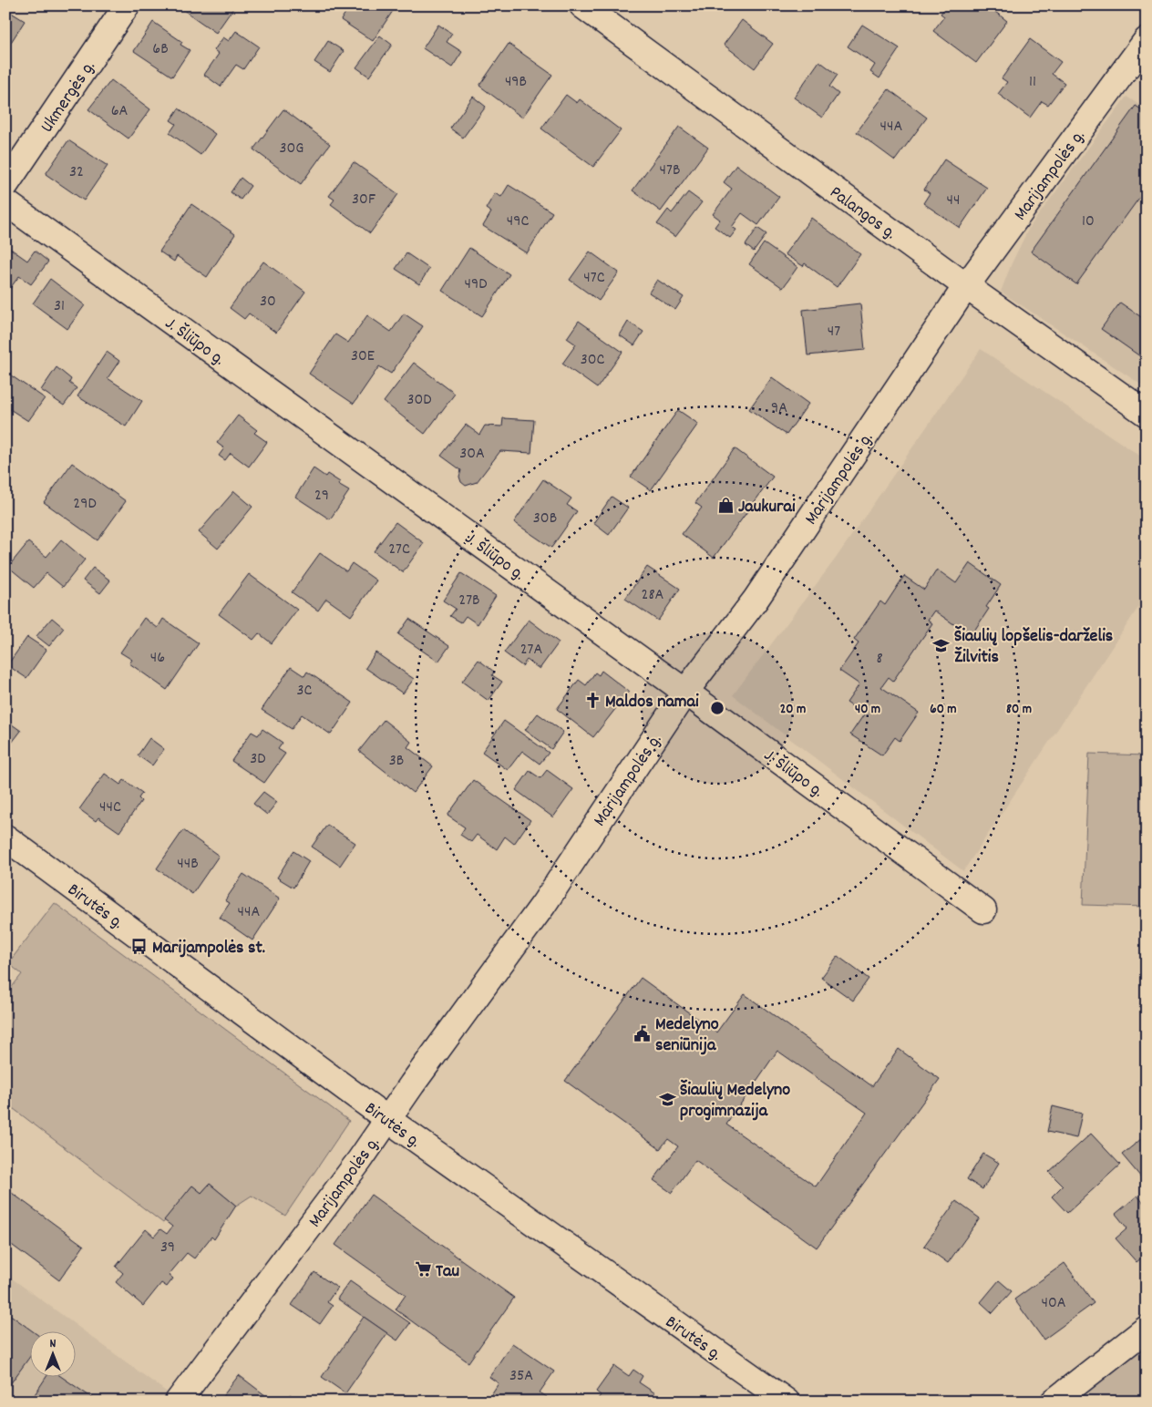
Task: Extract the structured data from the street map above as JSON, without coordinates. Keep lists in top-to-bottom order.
{
  "streets": {
    "street": [
      "Ukmergės g.",
      "Marijampolės g.",
      "Palangos g.",
      "J. Šliūpo g.",
      "Birutės g."
    ]
  },
  "crossings": [
    ["Marijampolės g.", "Palangos g."],
    ["Marijampolės g.", "J. Šliūpo g."],
    ["Marijampolės g.", "Birutės g."]
  ],
  "places": {
    "shop": ["Jaukurai"],
    "school or university": ["Šiaulių lopšelis-darželis Žilvitis", "Šiaulių Medelyno progimnazija"],
    "church": ["Maldos namai"],
    "bus stop": ["Marijampolės st."],
    "public building": ["Medelyno seniūnija"],
    "supermarket": ["Tau"]
  },
  "house_numbers": [
    "6B",
    "49B",
    "11",
    "6A",
    "44A",
    "30G",
    "47B",
    "32",
    "30F",
    "44",
    "49C",
    "10",
    "47C",
    "49D",
    "30",
    "31",
    "47",
    "30E",
    "30C",
    "30D",
    "9A",
    "30A",
    "29",
    "29D",
    "30B",
    "27C",
    "28A",
    "27B",
    "27A",
    "46",
    "8",
    "3C",
    "3D",
    "3B",
    "44C",
    "44B",
    "44A",
    "39",
    "40A",
    "35A"
  ],
  "north": "top",
  "rings": [
    "20 m",
    "40 m",
    "60 m",
    "80 m"
  ]
}
